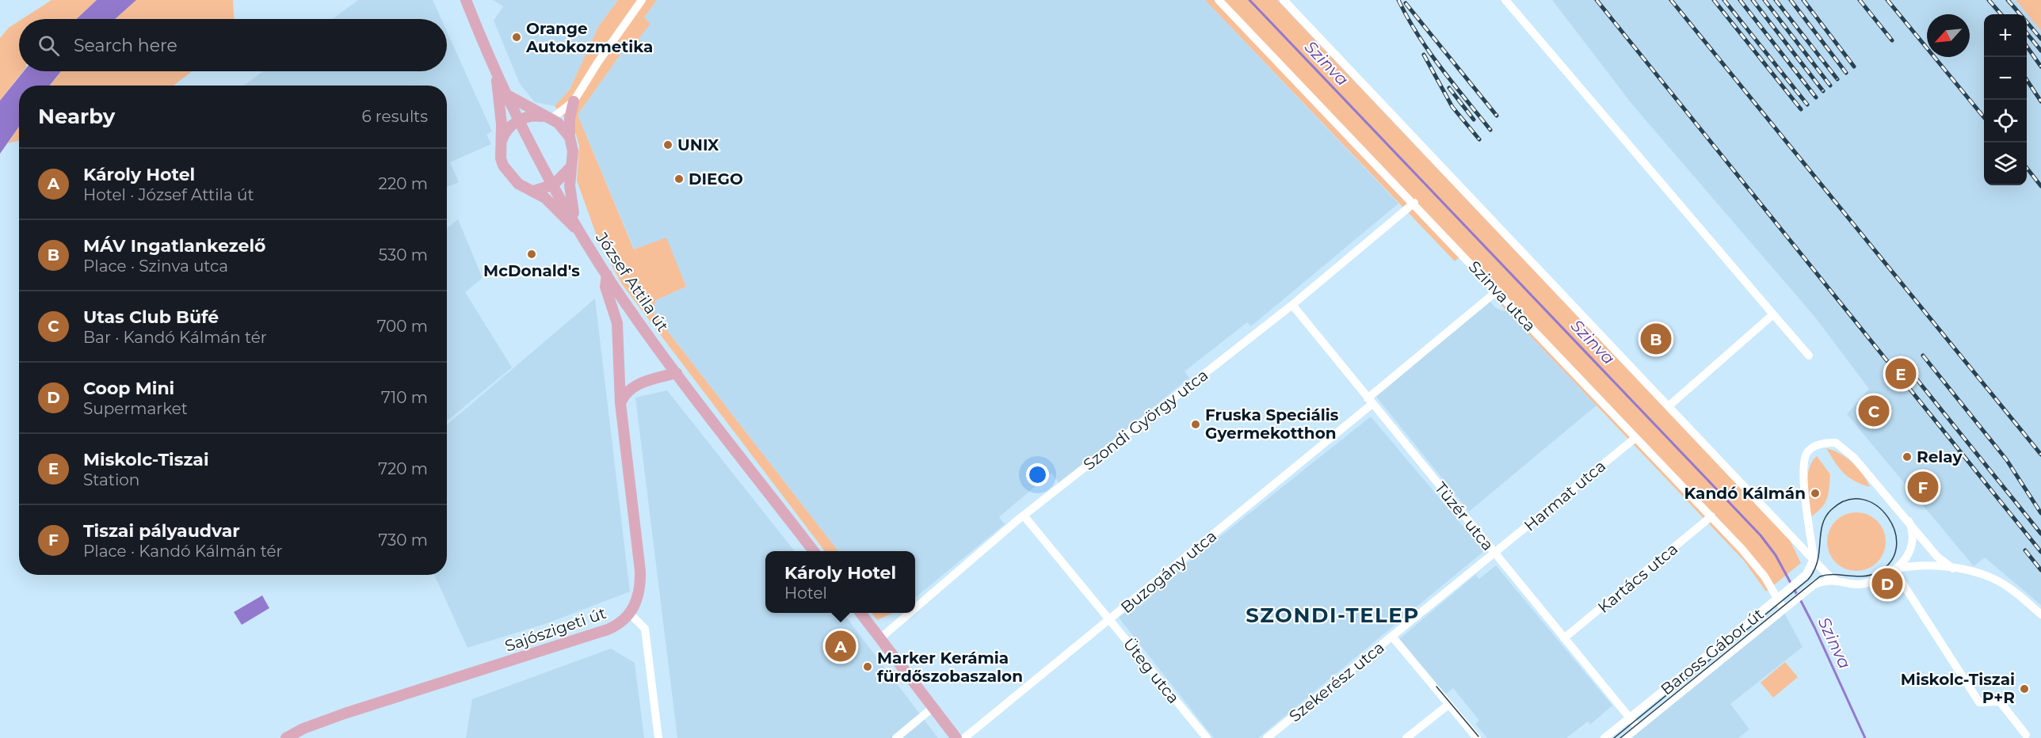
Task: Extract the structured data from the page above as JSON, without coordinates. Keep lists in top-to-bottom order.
{
  "streets": {
    "main road": ["József Attila út", "Sajószigeti út"],
    "street": [
      "Szinva utca",
      "Szondi György utca",
      "Harmat utca",
      "Tüzér utca",
      "Buzogány utca",
      "Kartács utca",
      "Baross Gábor út",
      "Üteg utca",
      "Szekerész utca"
    ]
  },
  "crossings": [
    ["József Attila út", "Sajószigeti út"],
    ["Szinva utca", "Szondi György utca"],
    ["Szinva utca", "Harmat utca"],
    ["Szinva utca", "Buzogány utca"],
    ["Szinva utca", "Kartács utca"],
    ["Szinva utca", "Baross Gábor út"],
    ["Szondi György utca", "Tüzér utca"],
    ["Szondi György utca", "Üteg utca"],
    ["Harmat utca", "Tüzér utca"],
    ["Harmat utca", "Szekerész utca"],
    ["Tüzér utca", "Buzogány utca"],
    ["Tüzér utca", "Kartács utca"],
    ["Tüzér utca", "Baross Gábor út"],
    ["Tüzér utca", "Szekerész utca"],
    ["Buzogány utca", "Üteg utca"]
  ],
  "districts": ["SZONDI-TELEP"],
  "water": ["Szinva"],
  "places": [
    "Orange Autokozmetika",
    "UNIX",
    "DIEGO",
    "McDonald's",
    "Fruska Speciális Gyermekotthon",
    "Relay",
    "Kandó Kálmán",
    "Marker Kerámia fürdőszobaszalon",
    "Miskolc-Tiszai P+R"
  ],
  "north": "bottom left",
  "page": {
    "map_buttons": ["+", "−"],
    "search": "Search here",
    "heading": ["Nearby", "6 results"],
    "list": [
      {
        "mark": "A",
        "name": "Károly Hotel",
        "note": "Hotel · József Attila út",
        "value": "220 m"
      },
      {
        "mark": "B",
        "name": "MÁV Ingatlankezelő",
        "note": "Place · Szinva utca",
        "value": "530 m"
      },
      {
        "mark": "C",
        "name": "Utas Club Büfé",
        "note": "Bar · Kandó Kálmán tér",
        "value": "700 m"
      },
      {
        "mark": "D",
        "name": "Coop Mini",
        "note": "Supermarket",
        "value": "710 m"
      },
      {
        "mark": "E",
        "name": "Miskolc-Tiszai",
        "note": "Station",
        "value": "720 m"
      },
      {
        "mark": "F",
        "name": "Tiszai pályaudvar",
        "note": "Place · Kandó Kálmán tér",
        "value": "730 m"
      }
    ],
    "pins": [
      "B",
      "E",
      "C",
      "F",
      "D",
      "A"
    ],
    "popup": ["Károly Hotel", "Hotel"]
  }
}
